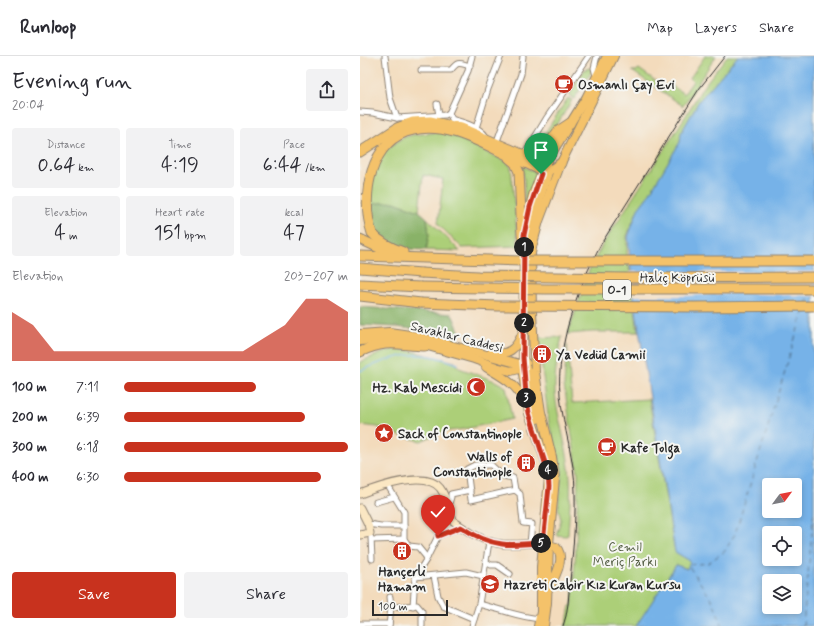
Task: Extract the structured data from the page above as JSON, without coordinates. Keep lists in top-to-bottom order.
{
  "streets": {
    "highway": ["Haliç Köprüsü", "O-1"],
    "main road": ["Savaklar Caddesi"]
  },
  "parks": ["Cemil Meriç Parkı"],
  "places": {
    "cafe": ["Osmanlı Çay Evi", "Kafe Tolga"],
    "building": ["Ya Vedüd Camii", "Walls of Constantinople", "Hançerli Hamam"],
    "mosque": ["Hz. Kab Mescidi"],
    "place": ["Sack of Constantinople"],
    "school or university": ["Hazreti Cabir Kız Kuran Kursu"]
  },
  "scale_bar": "100 m",
  "north": "top right",
  "page": {
    "header": "Runloop",
    "nav": ["Map", "Layers", "Share"],
    "heading": ["Evening run", "20:04"],
    "stats": [
      ["Distance", "0.64 km"],
      ["Time", "4:19"],
      ["Pace", "6:44 /km"],
      ["Elevation", "4 m"],
      ["Heart rate", "151 bpm"],
      ["kcal", "47"]
    ],
    "pins": [
      "1",
      "2",
      "3",
      "4",
      "5"
    ],
    "chart": ["Elevation", "203–207 m"],
    "list": [
      {
        "name": "100 m",
        "note": "7:11"
      },
      {
        "name": "200 m",
        "note": "6:39"
      },
      {
        "name": "300 m",
        "note": "6:18"
      },
      {
        "name": "400 m",
        "note": "6:30"
      }
    ],
    "buttons": ["Save", "Share"],
    "scale": "100 m"
  }
}
